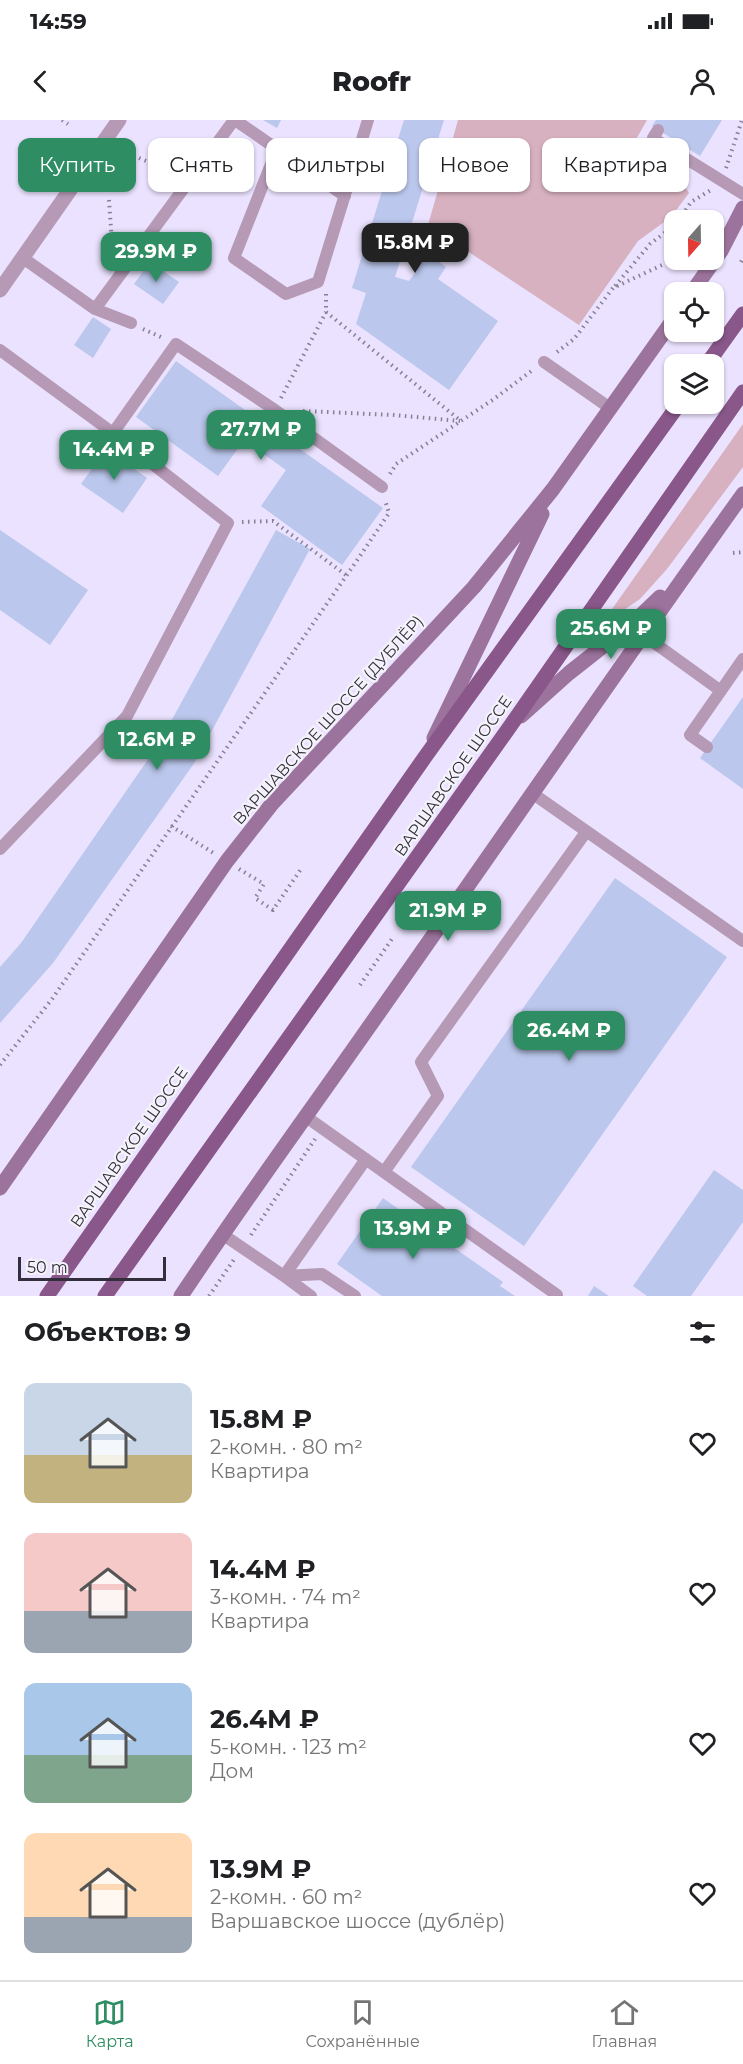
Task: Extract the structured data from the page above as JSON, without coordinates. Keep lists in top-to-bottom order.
{
  "streets": {
    "main road": ["ВАРШАВСКОЕ ШОССЕ (ДУБЛЁР)", "ВАРШАВСКОЕ ШОССЕ"]
  },
  "scale_bar": "50 m",
  "north": "bottom",
  "page": {
    "status": "14:59",
    "header": "Roofr",
    "chip": [
      "Купить",
      "Снять",
      "Фильтры",
      "Новое",
      "Квартира"
    ],
    "price": [
      "15.8M ₽",
      "29.9M ₽",
      "27.7M ₽",
      "14.4M ₽",
      "25.6M ₽",
      "12.6M ₽",
      "21.9M ₽",
      "26.4M ₽",
      "13.9M ₽"
    ],
    "scale": "50 m",
    "heading": "Объектов: 9",
    "list": [
      {
        "name": "15.8M ₽",
        "note": "2-комн. · 80 m² · Квартира"
      },
      {
        "name": "14.4M ₽",
        "note": "3-комн. · 74 m² · Квартира"
      },
      {
        "name": "26.4M ₽",
        "note": "5-комн. · 123 m² · Дом"
      },
      {
        "name": "13.9M ₽",
        "note": "2-комн. · 60 m² · Варшавское шоссе (дублёр)"
      }
    ],
    "tabs": ["Карта", "Сохранённые", "Главная"]
  }
}
